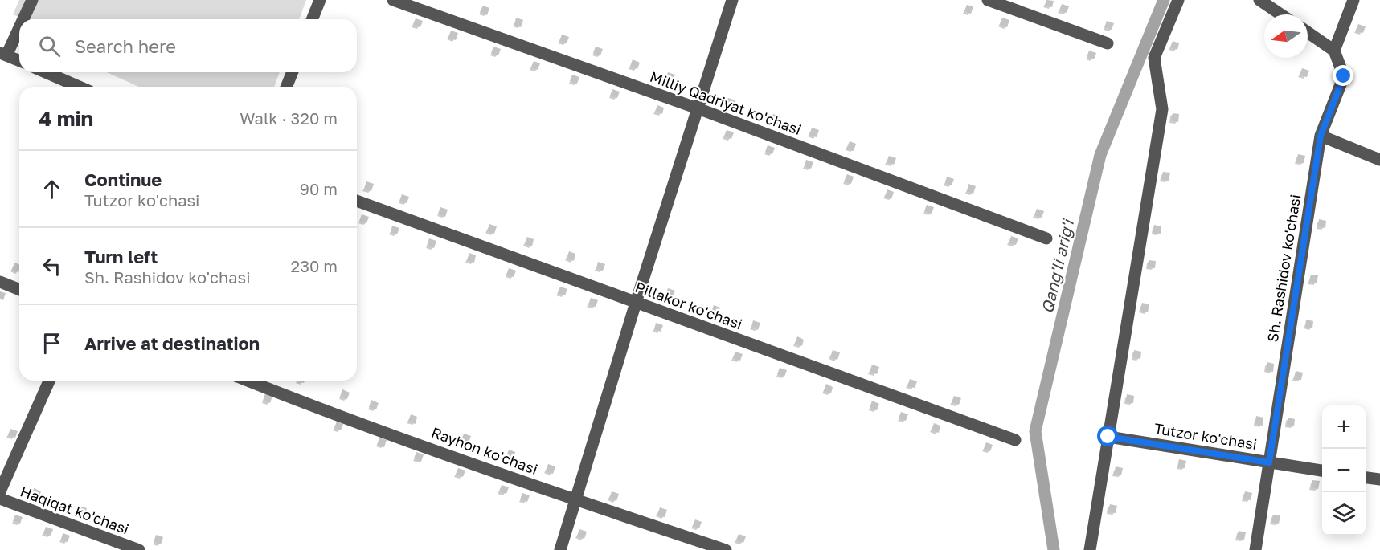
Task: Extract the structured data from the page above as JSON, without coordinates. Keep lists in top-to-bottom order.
{
  "streets": {
    "street": [
      "Milliy Qadriyat ko'chasi",
      "Sh. Rashidov ko'chasi",
      "Pillakor ko'chasi",
      "Tutzor ko'chasi",
      "Rayhon ko'chasi",
      "Haqiqat ko'chasi"
    ]
  },
  "crossings": [
    ["Sh. Rashidov ko'chasi", "Tutzor ko'chasi"]
  ],
  "water": ["Qang'li arig'i"],
  "north": "left",
  "page": {
    "search": "Search here",
    "heading": ["4 min", "Walk · 320 m"],
    "list": [
      ["Continue", "Tutzor ko'chasi", "90 m"],
      ["Turn left", "Sh. Rashidov ko'chasi", "230 m"],
      "Arrive at destination"
    ],
    "map_buttons": ["+", "−"]
  }
}
